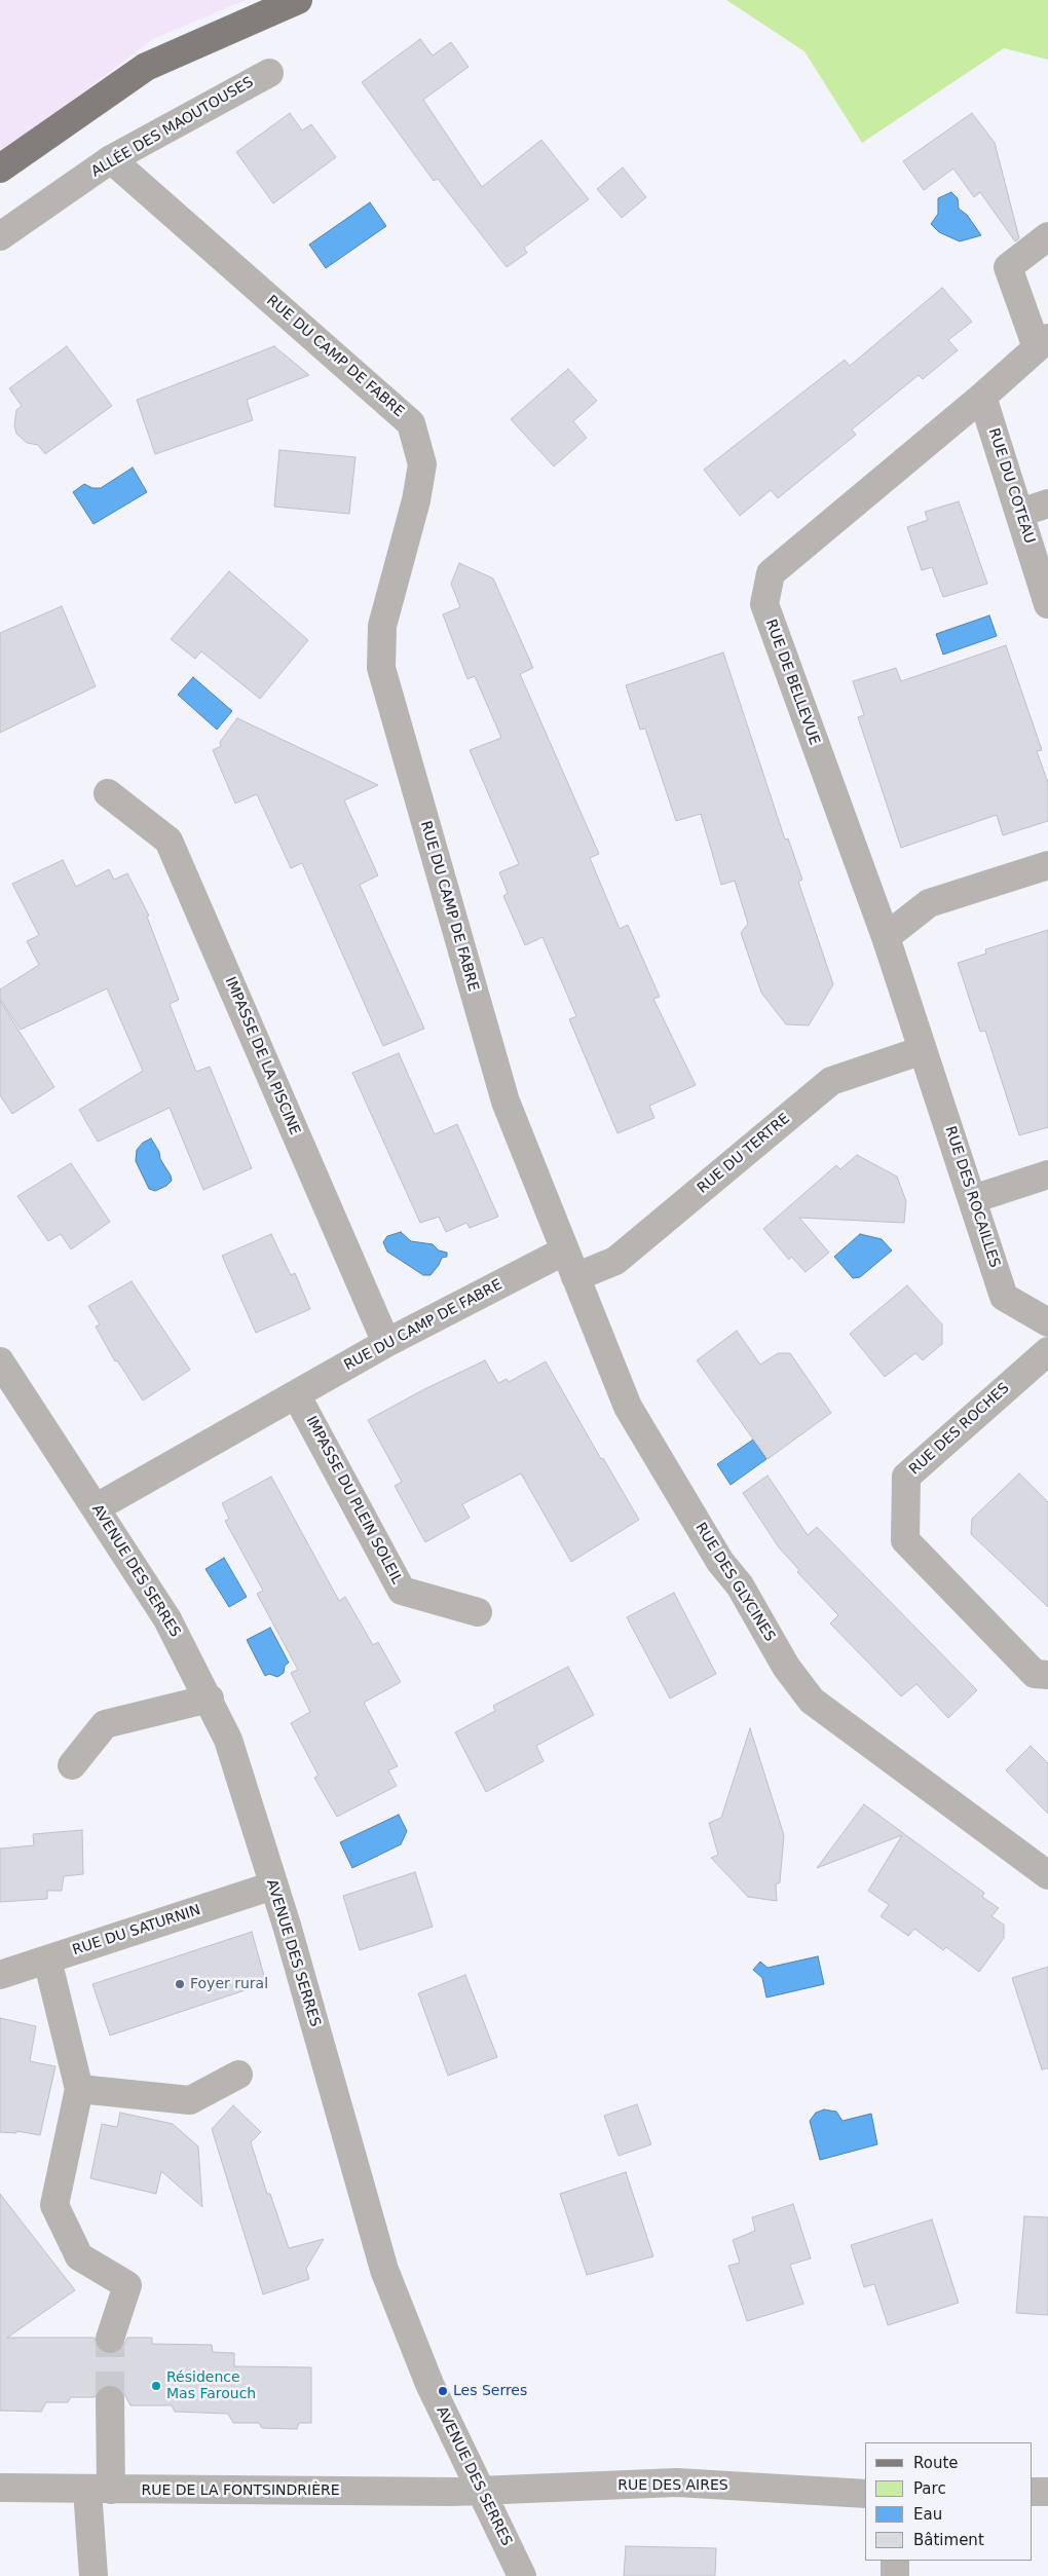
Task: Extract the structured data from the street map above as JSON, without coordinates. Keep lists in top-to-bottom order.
{
  "streets": {
    "street": [
      "ALLÉE DES MAOUTOUSES",
      "RUE DU CAMP DE FABRE",
      "RUE DU COTEAU",
      "RUE DE BELLEVUE",
      "IMPASSE DE LA PISCINE",
      "RUE DU TERTRE",
      "RUE DES ROCAILLES",
      "RUE DES ROCHES",
      "IMPASSE DU PLEIN SOLEIL",
      "AVENUE DES SERRES",
      "RUE DES GLYCINES",
      "RUE DU SATURNIN",
      "RUE DES AIRES",
      "RUE DE LA FONTSINDRIÈRE"
    ]
  },
  "crossings": [
    ["ALLÉE DES MAOUTOUSES", "RUE DU CAMP DE FABRE"],
    ["RUE DU CAMP DE FABRE", "IMPASSE DE LA PISCINE"],
    ["RUE DU CAMP DE FABRE", "IMPASSE DU PLEIN SOLEIL"],
    ["RUE DU CAMP DE FABRE", "AVENUE DES SERRES"],
    ["RUE DU CAMP DE FABRE", "RUE DES GLYCINES"],
    ["RUE DU COTEAU", "RUE DE BELLEVUE"],
    ["RUE DE BELLEVUE", "RUE DU TERTRE"],
    ["RUE DE BELLEVUE", "RUE DES ROCAILLES"],
    ["RUE DU TERTRE", "RUE DES ROCAILLES"],
    ["RUE DU TERTRE", "RUE DES GLYCINES"],
    ["AVENUE DES SERRES", "RUE DU SATURNIN"],
    ["AVENUE DES SERRES", "RUE DES AIRES"],
    ["AVENUE DES SERRES", "RUE DE LA FONTSINDRIÈRE"],
    ["RUE DES AIRES", "RUE DE LA FONTSINDRIÈRE"]
  ],
  "places": ["Foyer rural", "Résidence Mas Farouch", "Les Serres"],
  "legend": [
    "Route",
    "Parc",
    "Eau",
    "Bâtiment"
  ]
}
